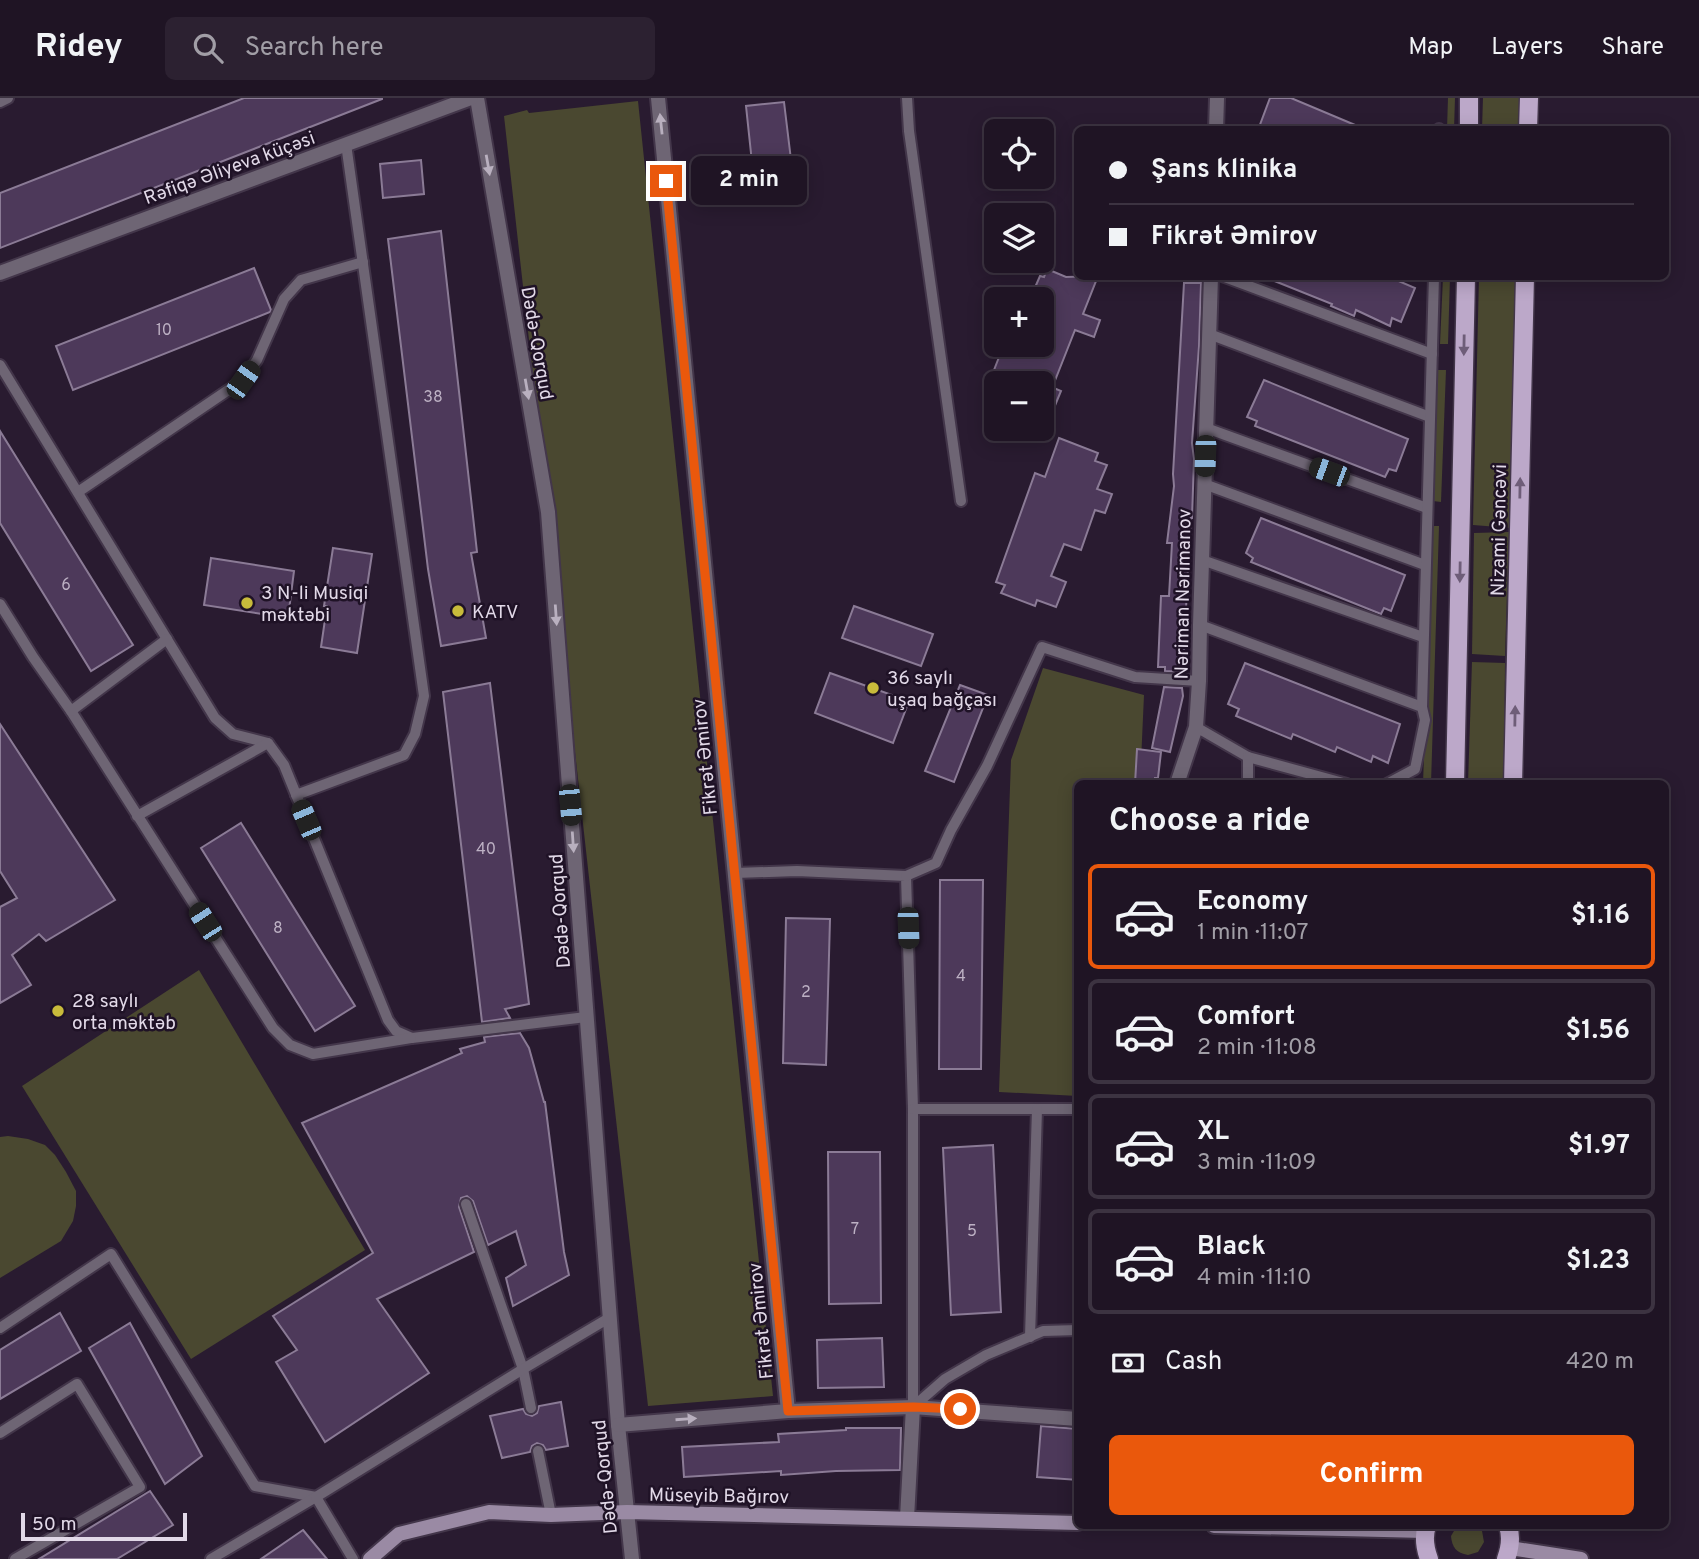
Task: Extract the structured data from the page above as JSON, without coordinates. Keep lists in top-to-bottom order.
{
  "streets": {
    "main road": ["Nizami Gəncəvi"],
    "street": [
      "Rəfiqə Əliyeva küçəsi",
      "Dədə-Qorqud",
      "Nəriman Nərimanov",
      "Fikrət Əmirov",
      "Müseyib Bağırov"
    ]
  },
  "crossings": [
    ["Dədə-Qorqud", "Müseyib Bağırov"]
  ],
  "one_way": ["Dədə-Qorqud", "Fikrət Əmirov"],
  "places": [
    "3 N-li Musiqi məktəbi",
    "KATV",
    "36 saylı uşaq bağçası",
    "28 saylı orta məktəb"
  ],
  "house_numbers": [
    "10",
    "38",
    "6",
    "40",
    "8",
    "4",
    "2",
    "7",
    "5"
  ],
  "scale_bar": "50 m",
  "page": {
    "header": "Ridey",
    "search": "Search here",
    "nav": ["Map", "Layers", "Share"],
    "map_buttons": ["+", "−"],
    "banner": ["Şans klinika", "Fikrət Əmirov"],
    "bubble": "2 min",
    "heading": "Choose a ride",
    "list": [
      {
        "name": "Economy",
        "note": "1 min · 11:07",
        "value": "$1.16"
      },
      {
        "name": "Comfort",
        "note": "2 min · 11:08",
        "value": "$1.56"
      },
      {
        "name": "XL",
        "note": "3 min · 11:09",
        "value": "$1.97"
      },
      {
        "name": "Black",
        "note": "4 min · 11:10",
        "value": "$1.23"
      }
    ],
    "pay": ["Cash", "420 m"],
    "buttons": "Confirm",
    "scale": "50 m"
  }
}
